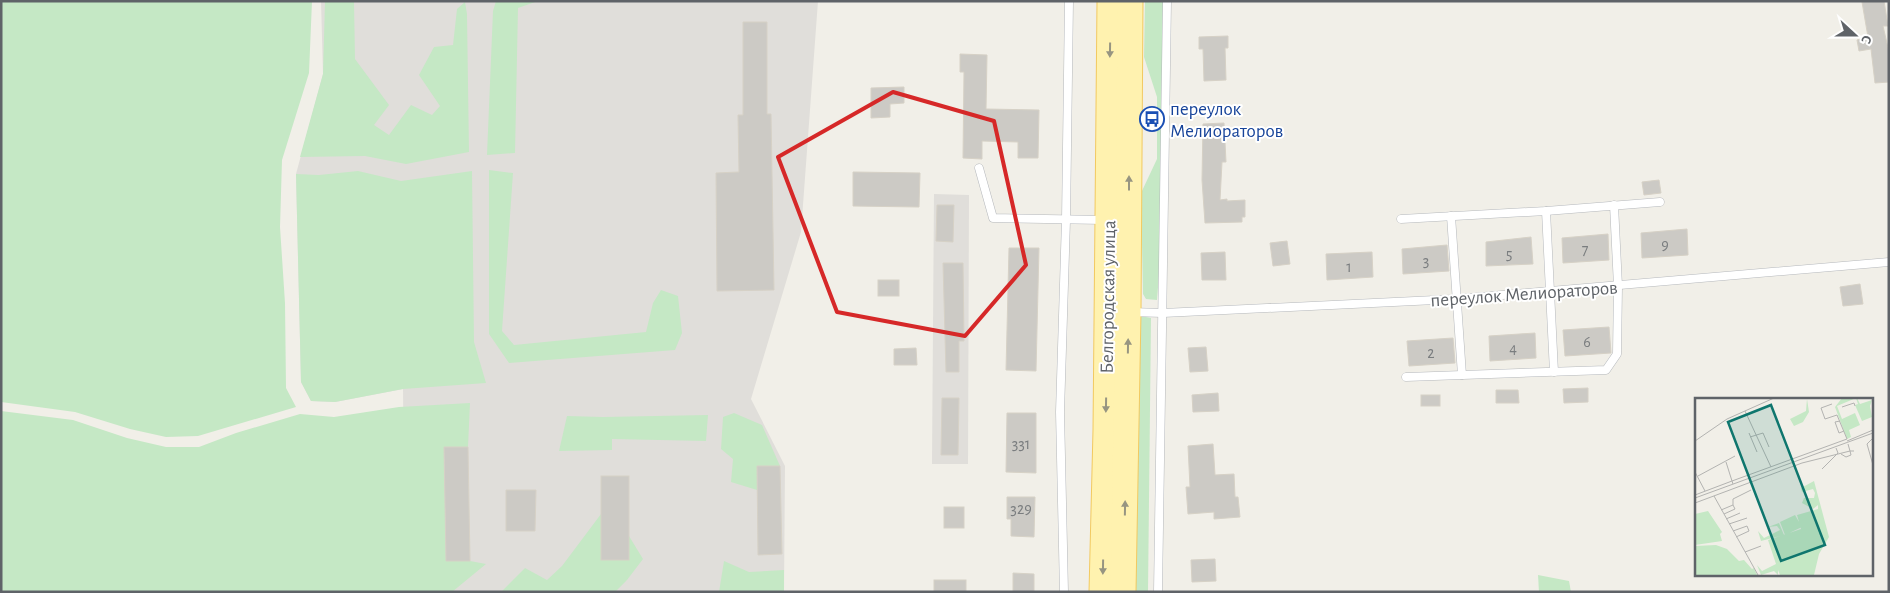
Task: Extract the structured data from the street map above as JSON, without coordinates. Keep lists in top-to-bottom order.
{
  "streets": {
    "main road": ["Белгородская улица"],
    "lane": ["переулок Мелиораторов"]
  },
  "crossings": [
    ["переулок Мелиораторов", "Белгородская улица"]
  ],
  "places": {
    "bus stop": ["переулок Мелиораторов"]
  },
  "house_numbers": [
    "9",
    "7",
    "5",
    "3",
    "1",
    "6",
    "4",
    "2",
    "331",
    "329"
  ],
  "north": "right"
}
